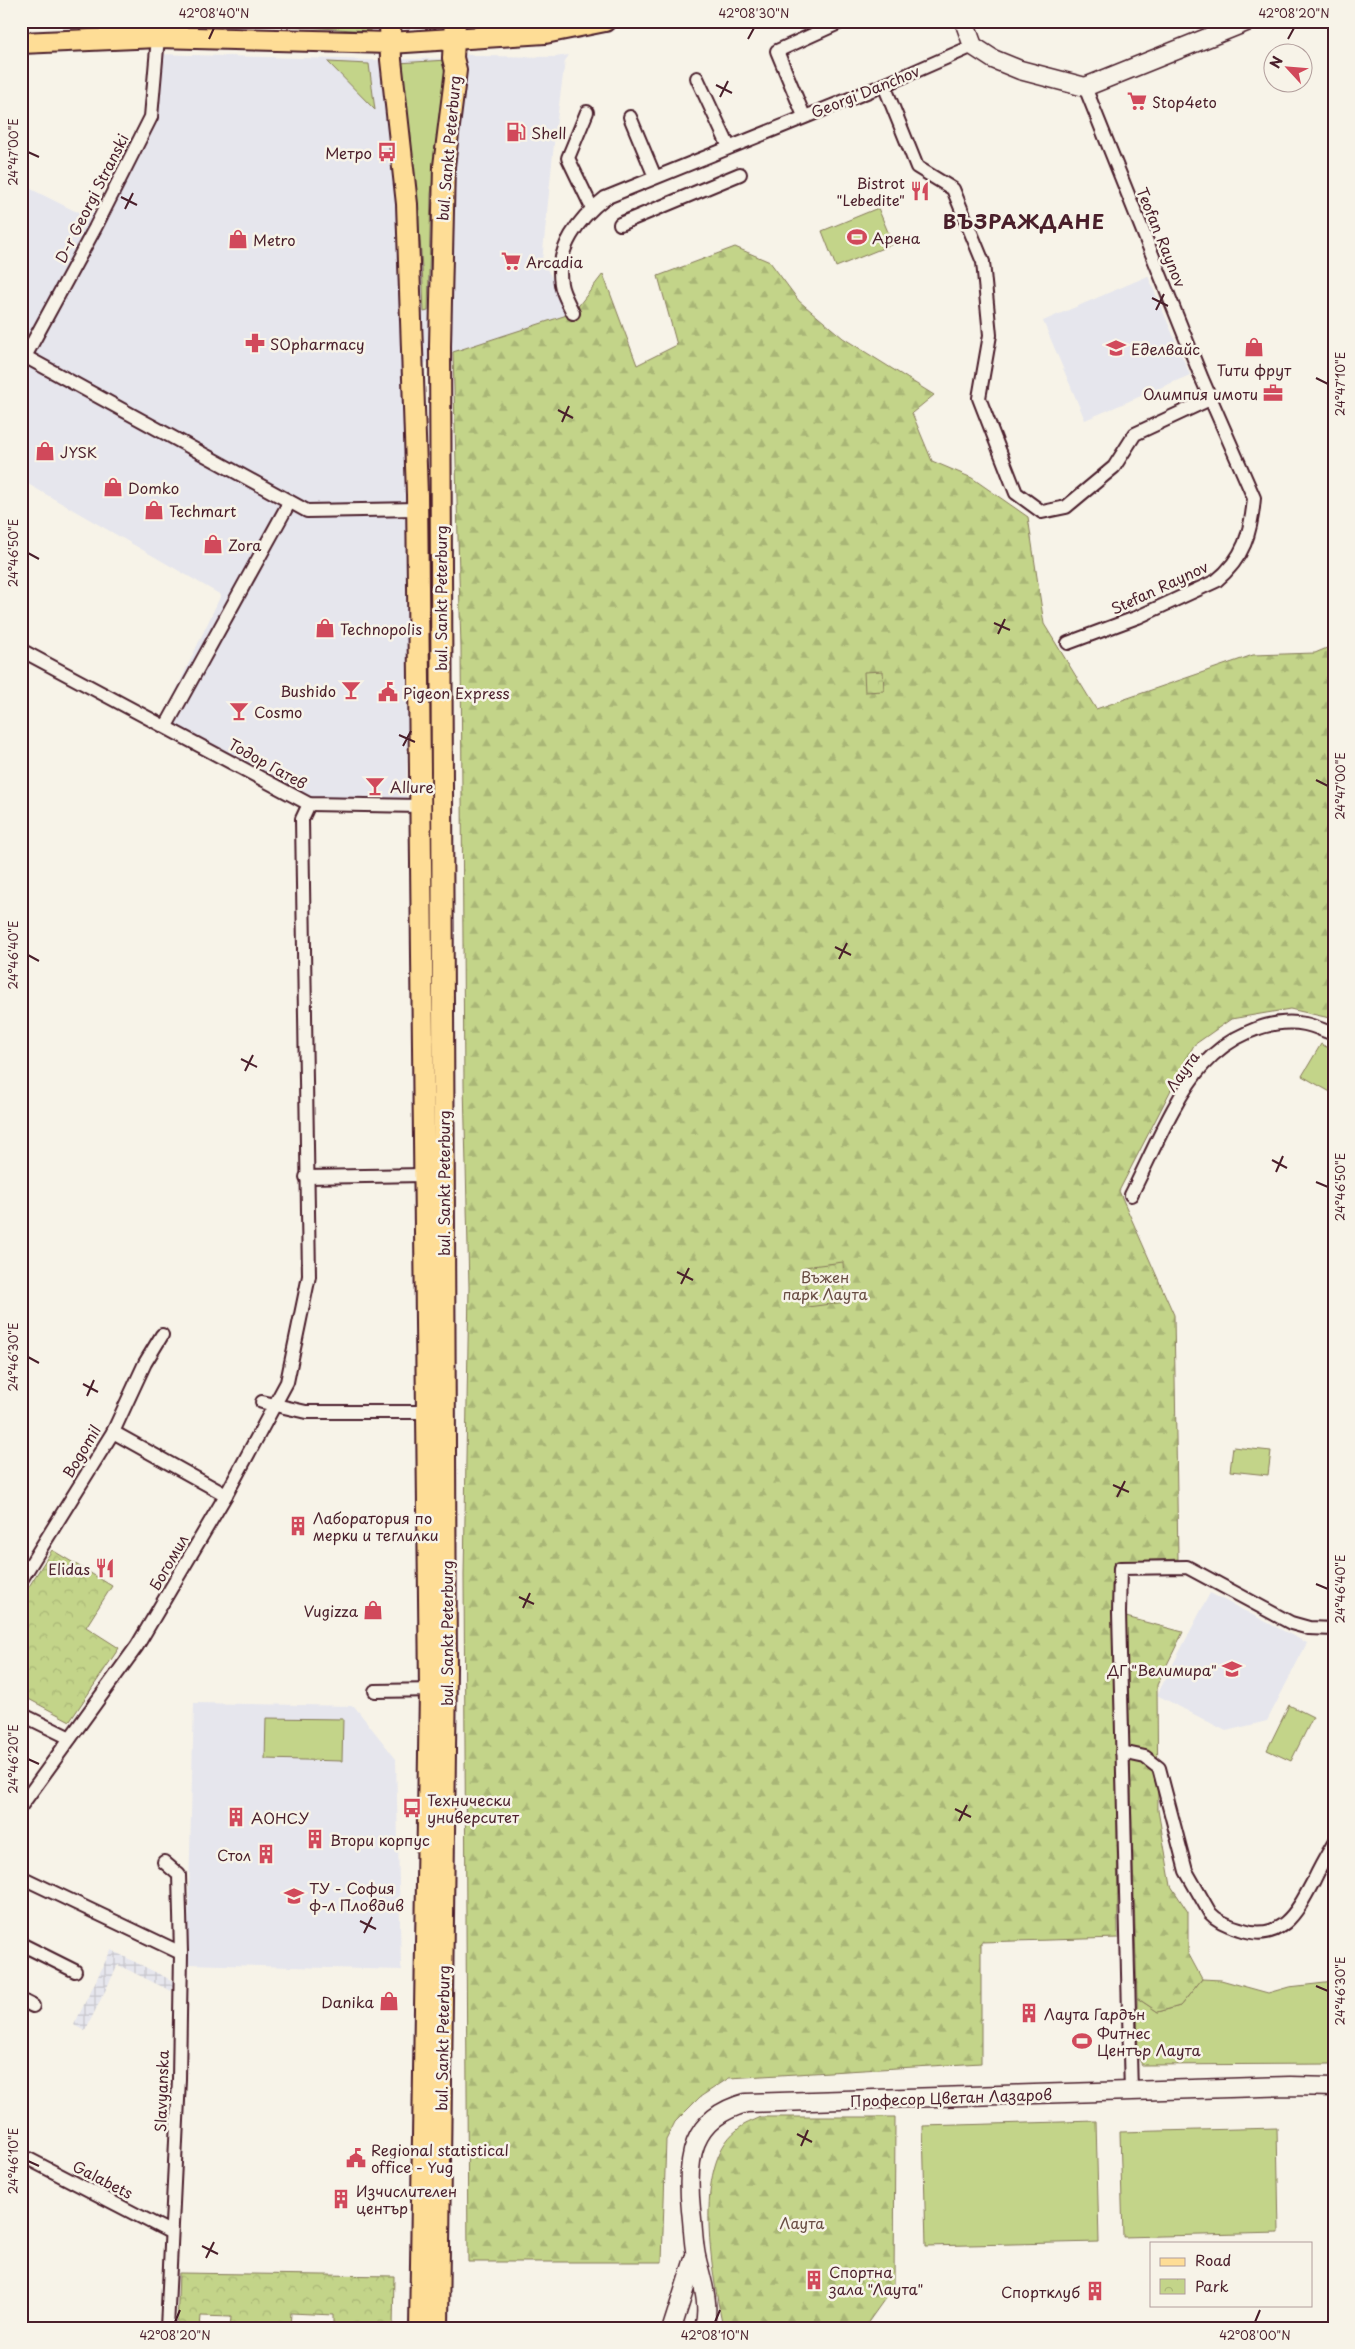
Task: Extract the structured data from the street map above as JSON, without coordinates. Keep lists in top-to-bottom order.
{
  "streets": {
    "main road": ["bul. Sankt Peterburg"],
    "street": [
      "Georgi Danchov",
      "D-r Georgi Stranski",
      "Teofan Raynov",
      "Stefan Raynov",
      "Тодор Гатев",
      "Лаута",
      "Bogomil",
      "Slavyanska",
      "Професор Цветан Лазаров",
      "Galabets"
    ]
  },
  "crossings": [
    ["bul. Sankt Peterburg", "Тодор Гатев"],
    ["Teofan Raynov", "Stefan Raynov"],
    ["Slavyanska", "Galabets"]
  ],
  "districts": ["ВЪЗРАЖДАНЕ"],
  "parks": ["Въжен парк Лаута", "Лаута"],
  "places": {
    "supermarket": ["Stop4eto", "Arcadia"],
    "fuel station": ["Shell"],
    "bus stop": ["Метро", "Технически университет"],
    "restaurant": ["Bistrot \"Lebedite\"", "Elidas"],
    "sports": ["Арена", "Фитнес Център Лаута"],
    "shop": [
      "Metro",
      "Тити фрут",
      "JYSK",
      "Domko",
      "Techmart",
      "Zora",
      "Technopolis",
      "Vugizza",
      "Danika"
    ],
    "pharmacy": ["SOpharmacy"],
    "school or university": ["Еделвайс", "ДГ \"Велимира\"", "ТУ - София ф-л Пловдив"],
    "office": ["Олимпия имоти"],
    "bar": ["Bushido", "Cosmo", "Allure"],
    "public building": ["Pigeon Express", "Regional statistical office - Yug"],
    "building": [
      "Лаборатория по мерки и теглилки",
      "АОНСУ",
      "Втори корпус",
      "Стол",
      "Лаута Гардън",
      "Изчислителен център",
      "Спортна зала \"Лаута\"",
      "Спортклуб"
    ]
  },
  "legend": ["Road", "Park"],
  "north": "top left",
  "coordinates": [
    "42°08'40\"N",
    "42°08'30\"N",
    "42°08'20\"N",
    "24°47'00\"E",
    "24°47'10\"E",
    "24°46'50\"E",
    "24°46'40\"E",
    "24°46'30\"E",
    "24°46'20\"E",
    "24°46'10\"E",
    "42°08'10\"N",
    "42°08'00\"N"
  ]
}
